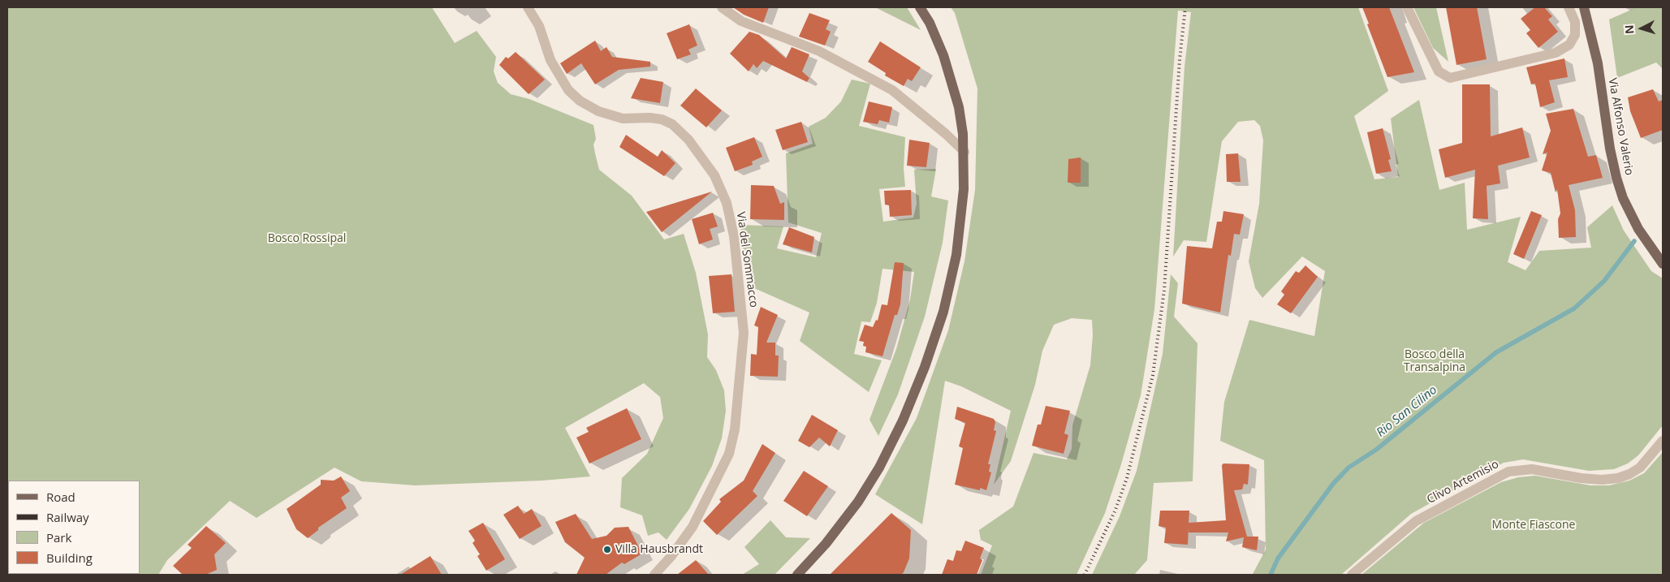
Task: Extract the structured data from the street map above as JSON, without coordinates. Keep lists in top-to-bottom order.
{
  "streets": {
    "main road": ["Via Alfonso Valerio"],
    "street": ["Via del Sommacco", "Clivo Artemisio"]
  },
  "water": ["Rio San Cilino"],
  "parks": ["Bosco Rossipal", "Bosco della Transalpina", "Monte Fiascone"],
  "places": ["Villa Hausbrandt"],
  "legend": [
    "Road",
    "Railway",
    "Park",
    "Building"
  ],
  "north": "left"
}
